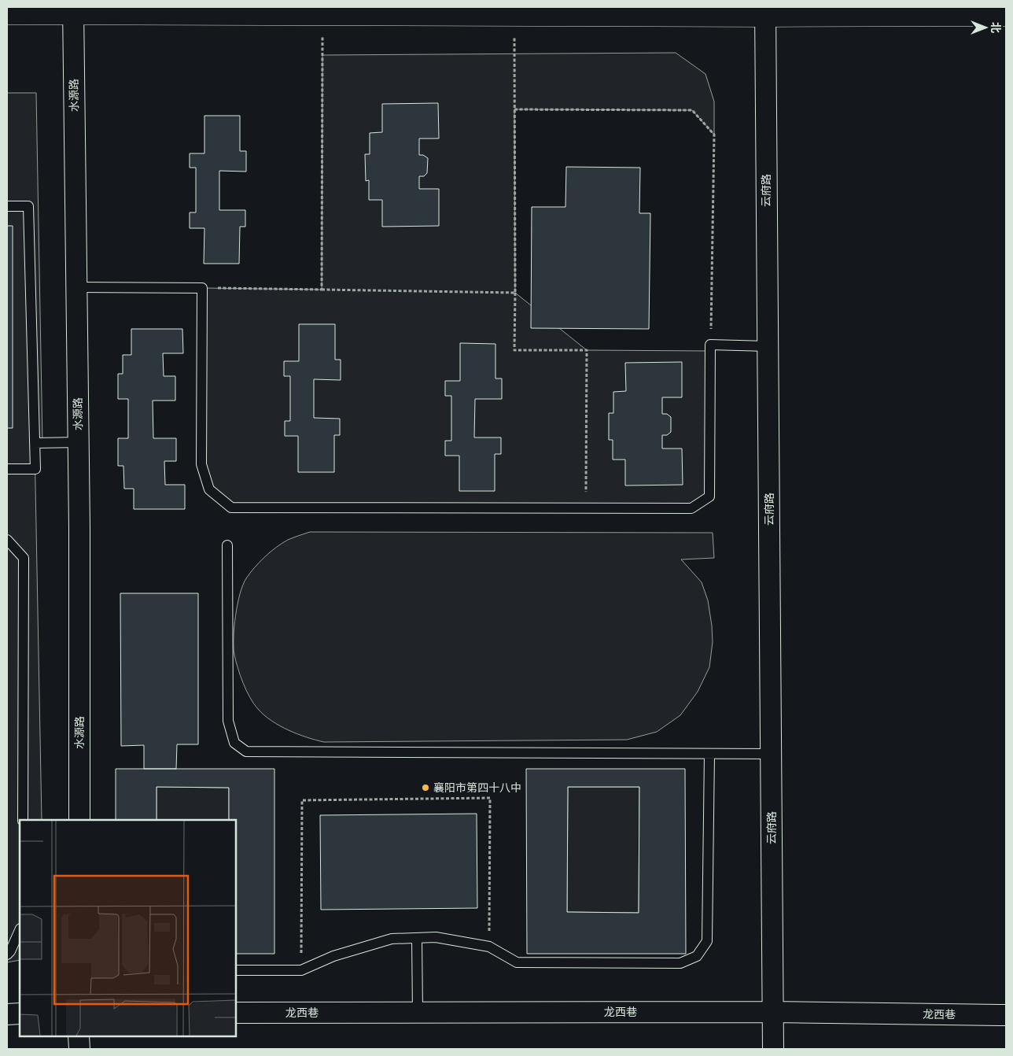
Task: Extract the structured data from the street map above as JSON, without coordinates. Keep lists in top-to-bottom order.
{
  "streets": {
    "street": ["水源路", "云府路", "龙西巷"]
  },
  "crossings": [
    ["云府路", "龙西巷"]
  ],
  "places": ["襄阳市第四十八中"],
  "north": "right"
}
